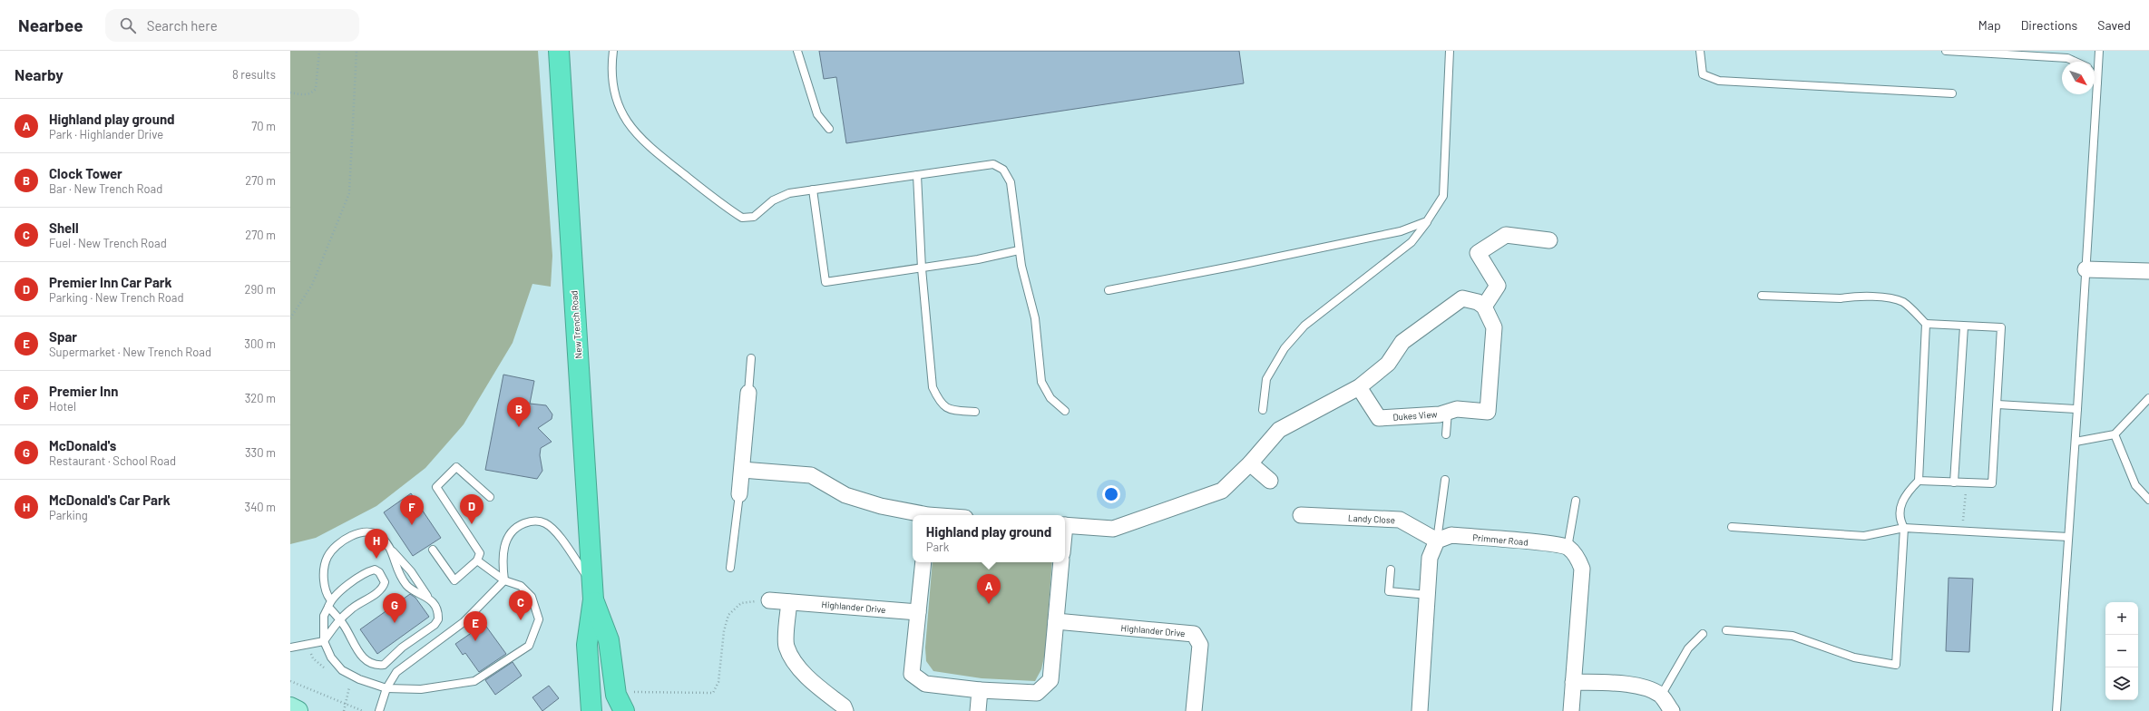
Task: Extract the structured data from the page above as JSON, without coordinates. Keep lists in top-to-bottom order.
{
  "streets": {
    "highway": ["New Trench Road"],
    "street": [
      "Dukes View",
      "Landy Close",
      "Primmer Road",
      "Highlander Drive"
    ]
  },
  "crossings": [
    ["Landy Close", "Primmer Road"]
  ],
  "north": "bottom right",
  "page": {
    "header": "Nearbee",
    "search": "Search here",
    "nav": ["Map", "Directions", "Saved"],
    "heading": ["Nearby", "8 results"],
    "list": [
      {
        "mark": "A",
        "name": "Highland play ground",
        "note": "Park · Highlander Drive",
        "value": "70 m"
      },
      {
        "mark": "B",
        "name": "Clock Tower",
        "note": "Bar · New Trench Road",
        "value": "270 m"
      },
      {
        "mark": "C",
        "name": "Shell",
        "note": "Fuel · New Trench Road",
        "value": "270 m"
      },
      {
        "mark": "D",
        "name": "Premier Inn Car Park",
        "note": "Parking · New Trench Road",
        "value": "290 m"
      },
      {
        "mark": "E",
        "name": "Spar",
        "note": "Supermarket · New Trench Road",
        "value": "300 m"
      },
      {
        "mark": "F",
        "name": "Premier Inn",
        "note": "Hotel",
        "value": "320 m"
      },
      {
        "mark": "G",
        "name": "McDonald's",
        "note": "Restaurant · School Road",
        "value": "330 m"
      },
      {
        "mark": "H",
        "name": "McDonald's Car Park",
        "note": "Parking",
        "value": "340 m"
      }
    ],
    "pins": [
      "B",
      "D",
      "F",
      "H",
      "A",
      "C",
      "G",
      "E"
    ],
    "popup": ["Highland play ground", "Park"],
    "map_buttons": ["+", "−"]
  }
}
